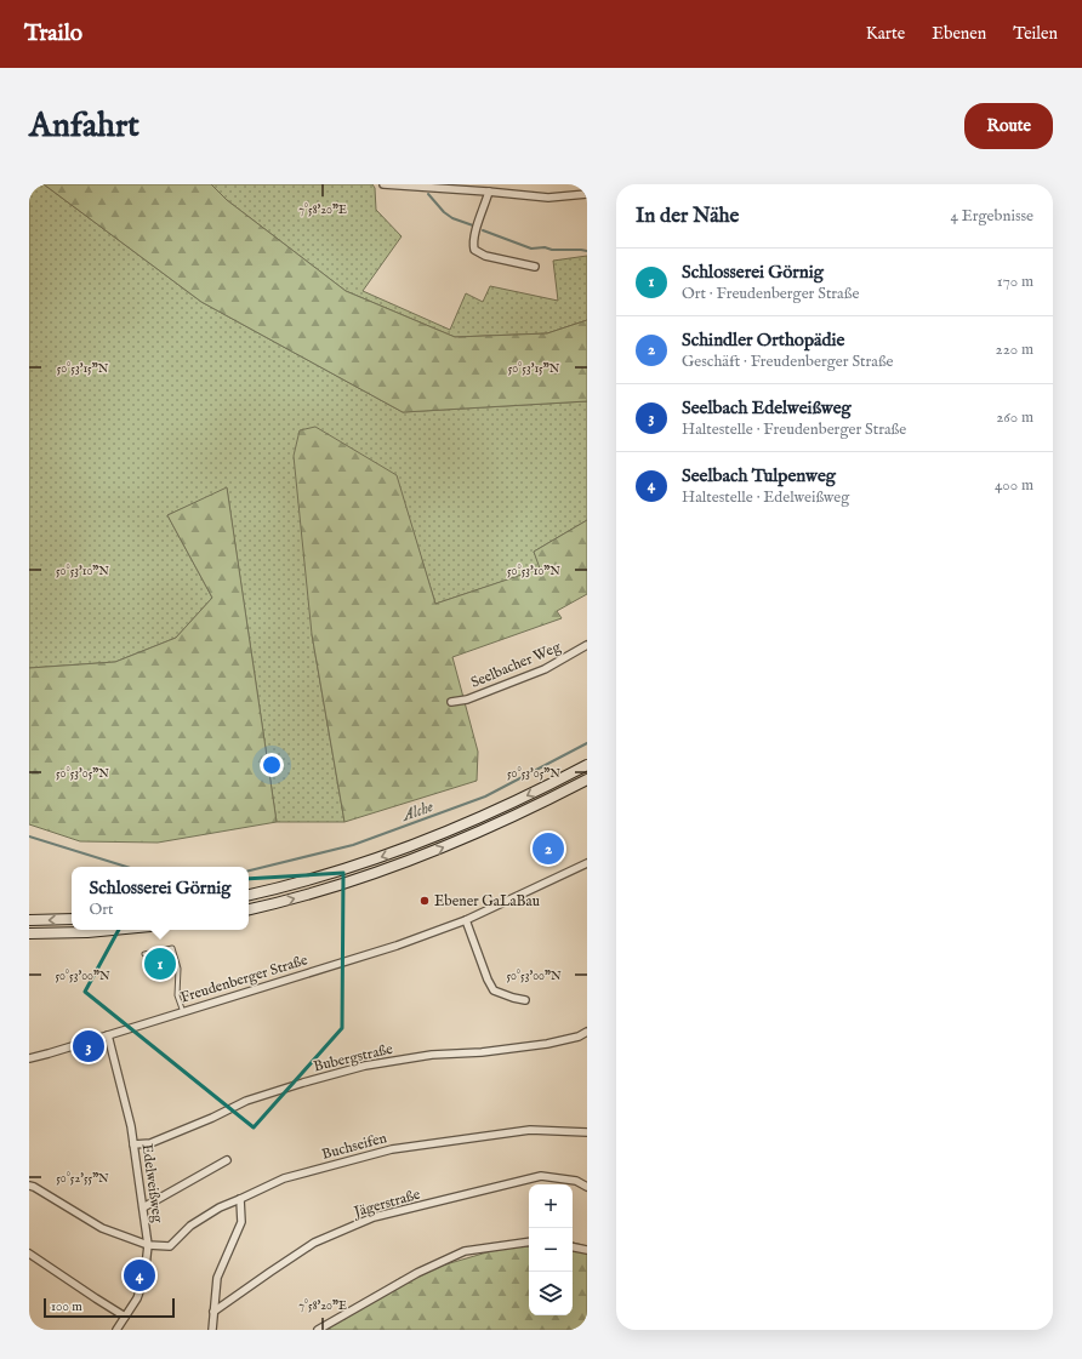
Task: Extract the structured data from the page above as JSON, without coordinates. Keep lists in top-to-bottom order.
{
  "streets": {
    "street": [
      "Seelbacher Weg",
      "Freudenberger Straße",
      "Bubergstraße",
      "Buchseifen",
      "Edelweißweg",
      "Jägerstraße"
    ]
  },
  "crossings": [
    ["Freudenberger Straße", "Edelweißweg"],
    ["Bubergstraße", "Edelweißweg"],
    ["Buchseifen", "Edelweißweg"]
  ],
  "water": ["Alche"],
  "places": ["Ebener GaLaBau"],
  "scale_bar": "100 m",
  "page": {
    "header": "Trailo",
    "nav": ["Karte", "Ebenen", "Teilen"],
    "buttons": "Route",
    "title": "Anfahrt",
    "heading": ["In der Nähe", "4 Ergebnisse"],
    "list": [
      {
        "mark": "1",
        "name": "Schlosserei Görnig",
        "note": "Ort · Freudenberger Straße",
        "value": "170 m"
      },
      {
        "mark": "2",
        "name": "Schindler Orthopädie",
        "note": "Geschäft · Freudenberger Straße",
        "value": "220 m"
      },
      {
        "mark": "3",
        "name": "Seelbach Edelweißweg",
        "note": "Haltestelle · Freudenberger Straße",
        "value": "260 m"
      },
      {
        "mark": "4",
        "name": "Seelbach Tulpenweg",
        "note": "Haltestelle · Edelweißweg",
        "value": "400 m"
      }
    ],
    "pins": [
      "2",
      "1",
      "3",
      "4"
    ],
    "popup": ["Schlosserei Görnig", "Ort"],
    "map_buttons": ["+", "−"],
    "scale": "100 m"
  },
  "coordinates": [
    "7°58'20\"E",
    "50°53'15\"N",
    "50°53'10\"N",
    "50°53'05\"N",
    "50°53'00\"N",
    "50°52'55\"N"
  ]
}
